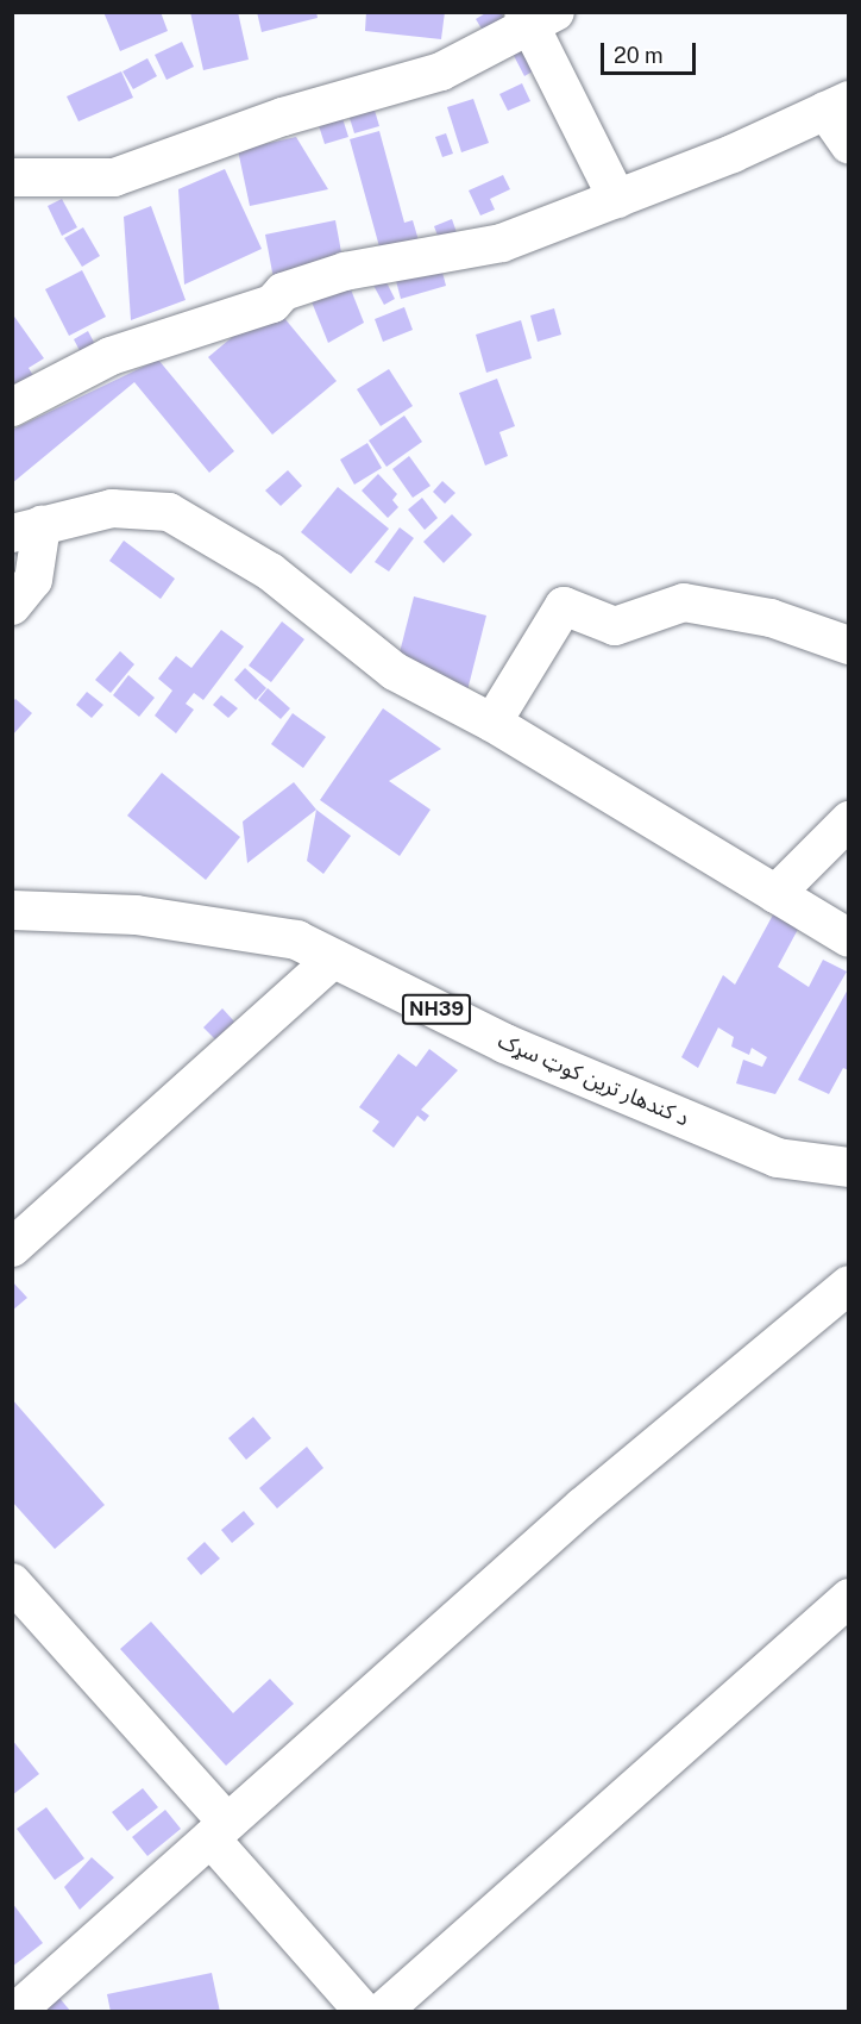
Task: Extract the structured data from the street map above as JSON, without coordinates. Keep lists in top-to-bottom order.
{
  "streets": {
    "main road": ["NH39", "د کندهار ترين کوټ سړک"]
  },
  "scale_bar": "20 m"
}
